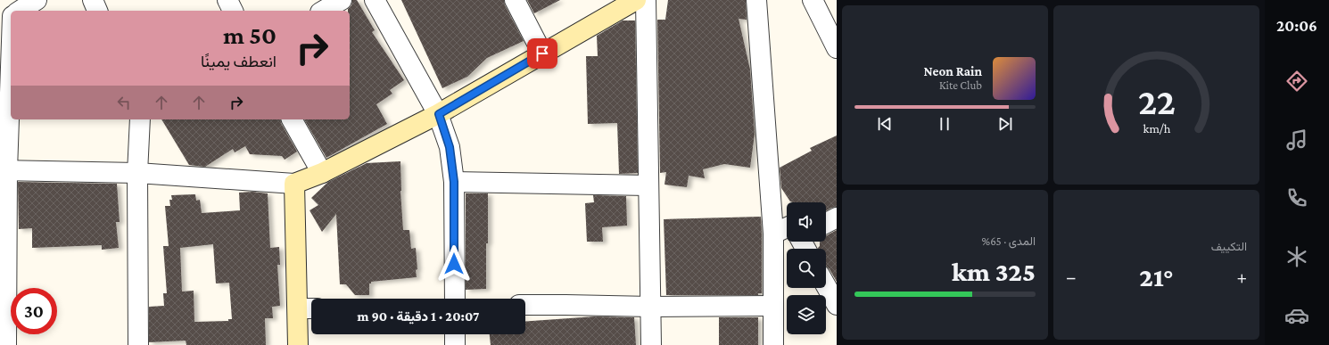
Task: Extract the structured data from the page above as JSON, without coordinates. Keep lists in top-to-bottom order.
{
  "page": {
    "tabs": "20:06",
    "turn": ["50 m", "انعطف يمينًا"],
    "song": ["Neon Rain", "Kite Club"],
    "tile": [
      "التكييف",
      ["المدى · 65%", "325 km"]
    ],
    "heat": ["−", "21°", "+"],
    "limit": "30",
    "trip": "20:07 · 1 دقيقة · 90 m",
    "gauge": ["22", "km/h"]
  }
}
